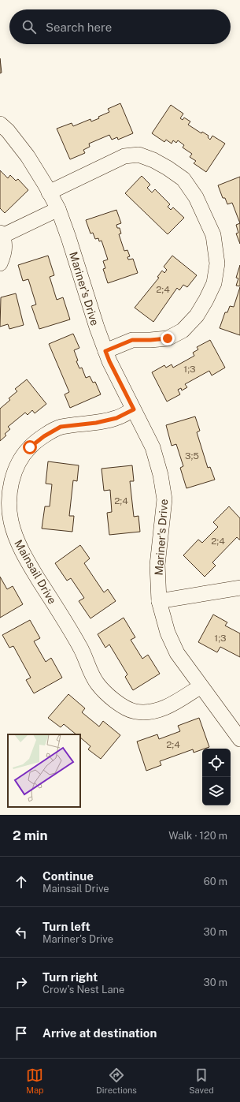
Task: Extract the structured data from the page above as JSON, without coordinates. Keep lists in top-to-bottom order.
{
  "streets": {
    "street": ["Mariner's Drive", "Mainsail Drive"]
  },
  "crossings": [
    ["Mariner's Drive", "Mainsail Drive"]
  ],
  "house_numbers": [
    "2;4",
    "1;3",
    "3;5",
    "2;4",
    "2;4",
    "1;3",
    "2;4"
  ],
  "page": {
    "search": "Search here",
    "heading": ["2 min", "Walk · 120 m"],
    "list": [
      ["Continue", "Mainsail Drive", "60 m"],
      ["Turn left", "Mariner's Drive", "30 m"],
      ["Turn right", "Crow's Nest Lane", "30 m"],
      "Arrive at destination"
    ],
    "nav": ["Map", "Directions", "Saved"]
  }
}
